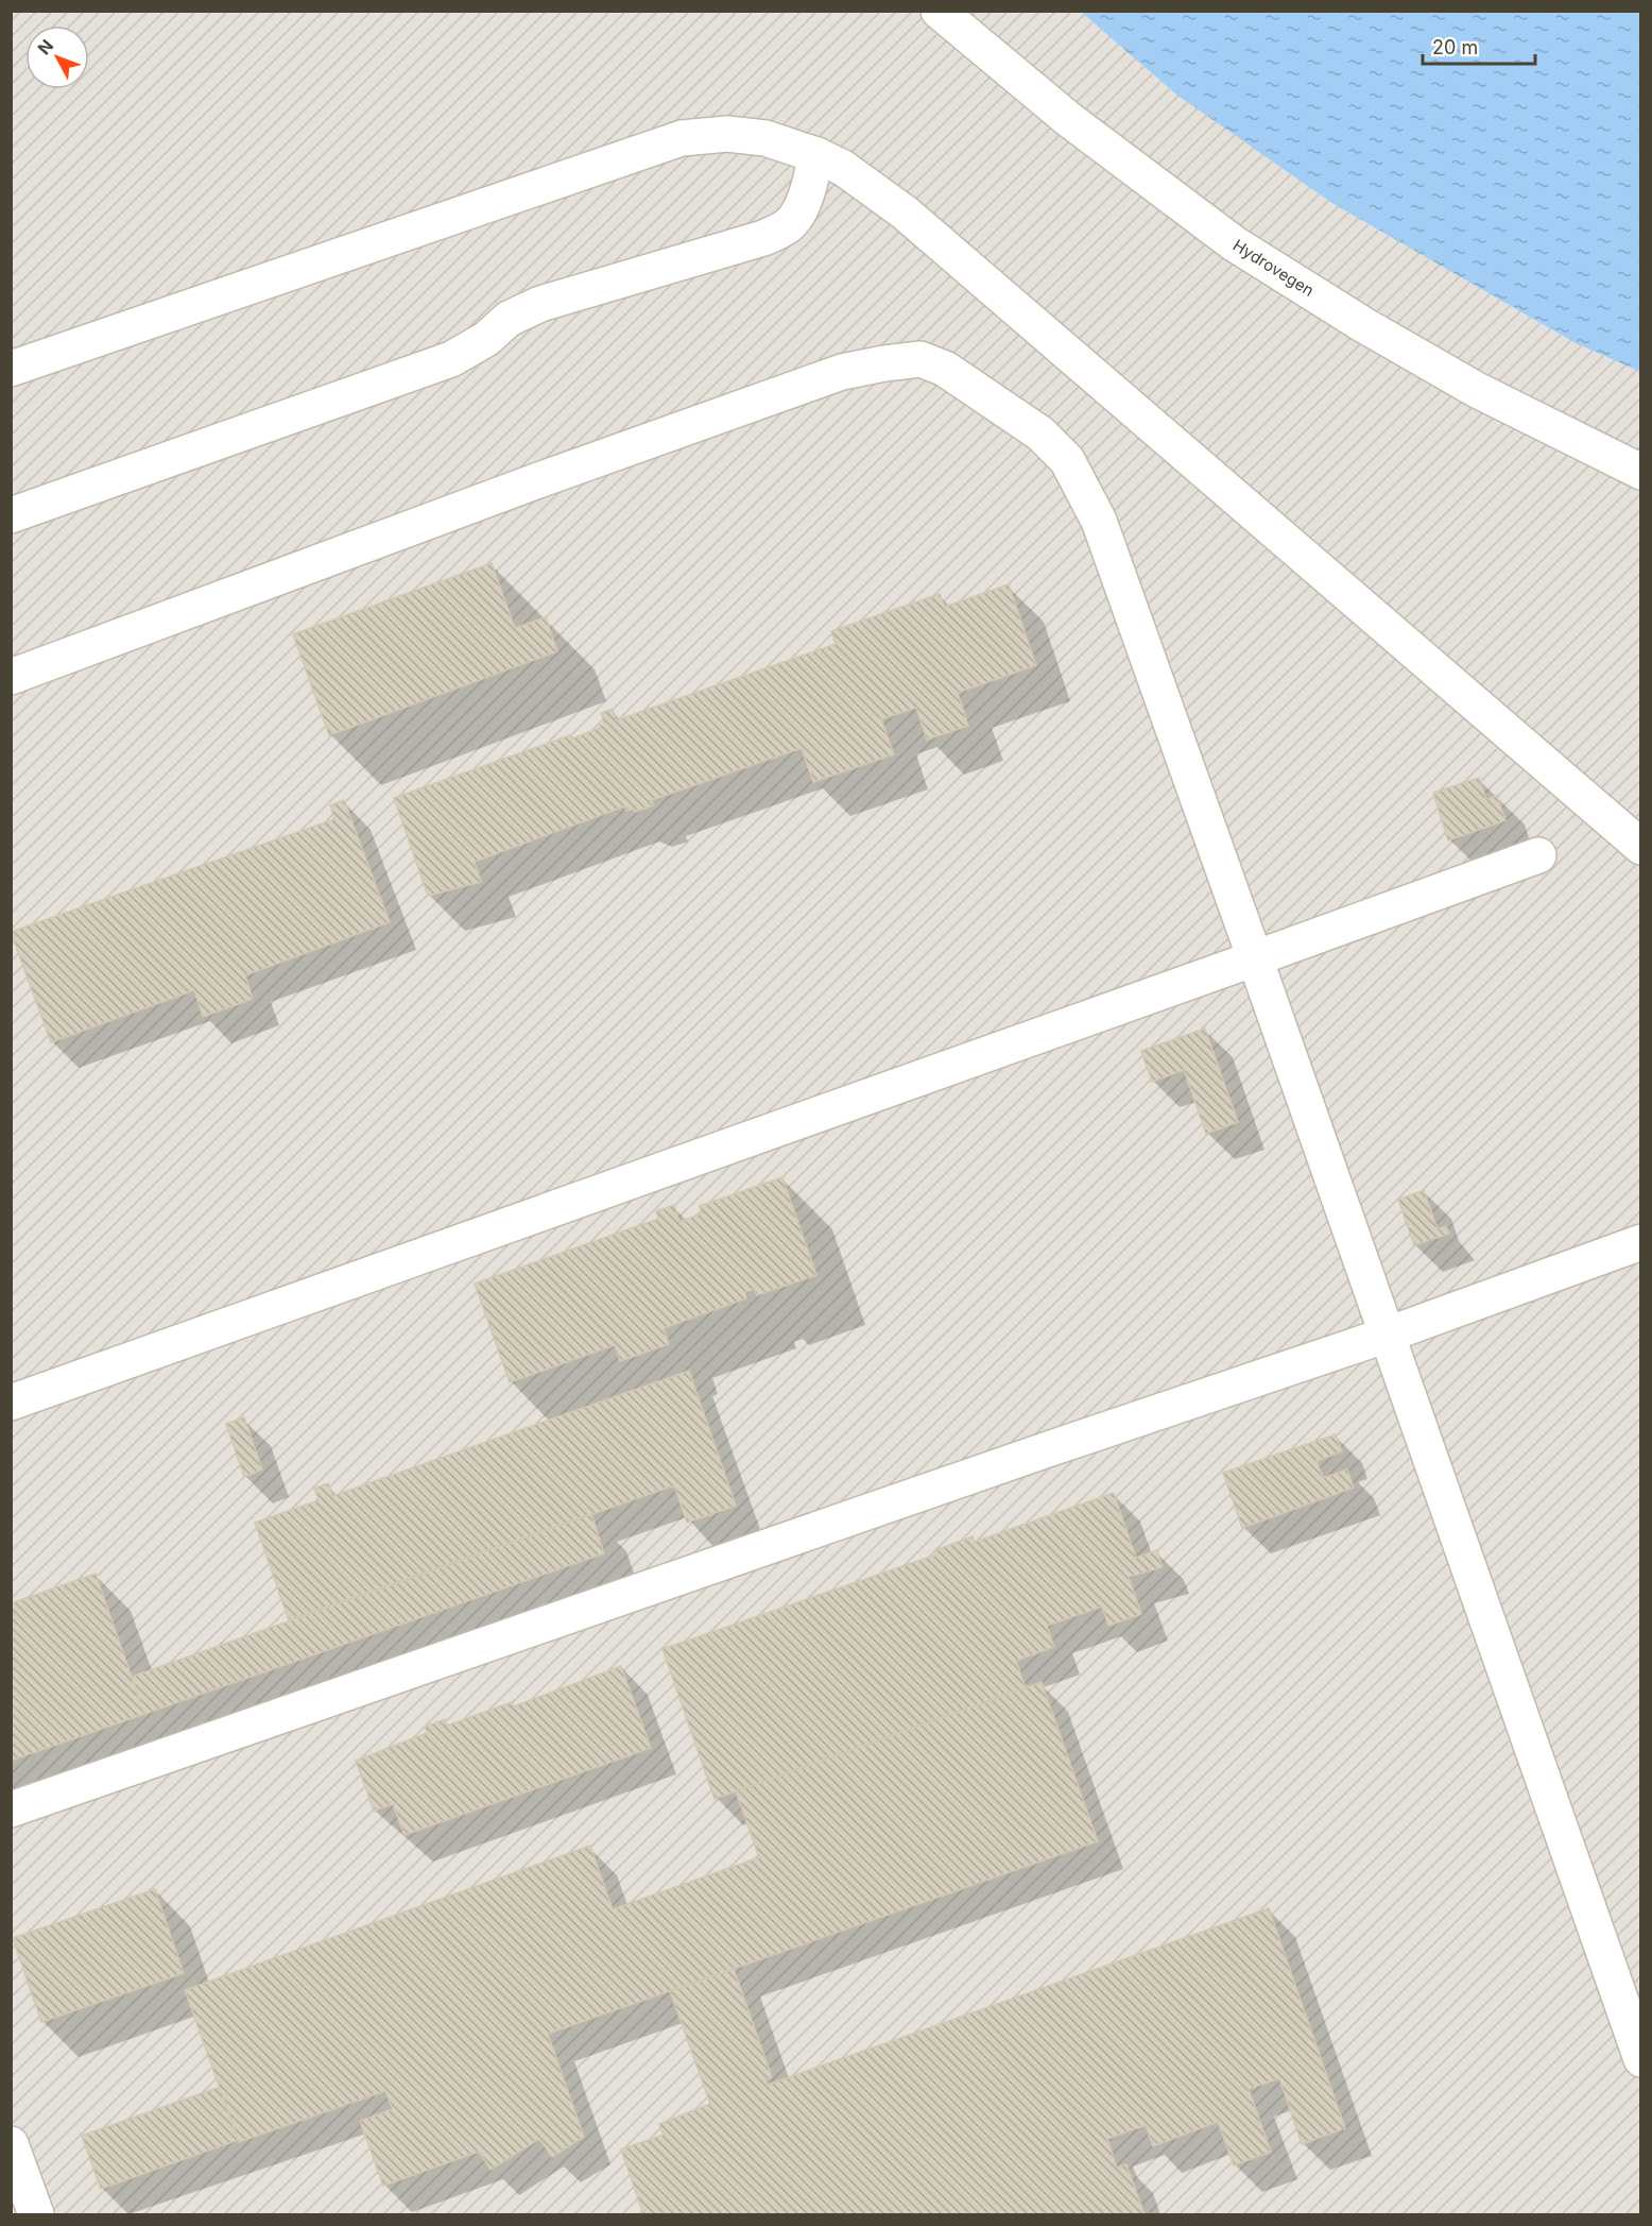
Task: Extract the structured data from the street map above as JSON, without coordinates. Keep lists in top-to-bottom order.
{
  "streets": {
    "street": ["Hydrovegen"]
  },
  "scale_bar": "20 m",
  "north": "top left"
}
